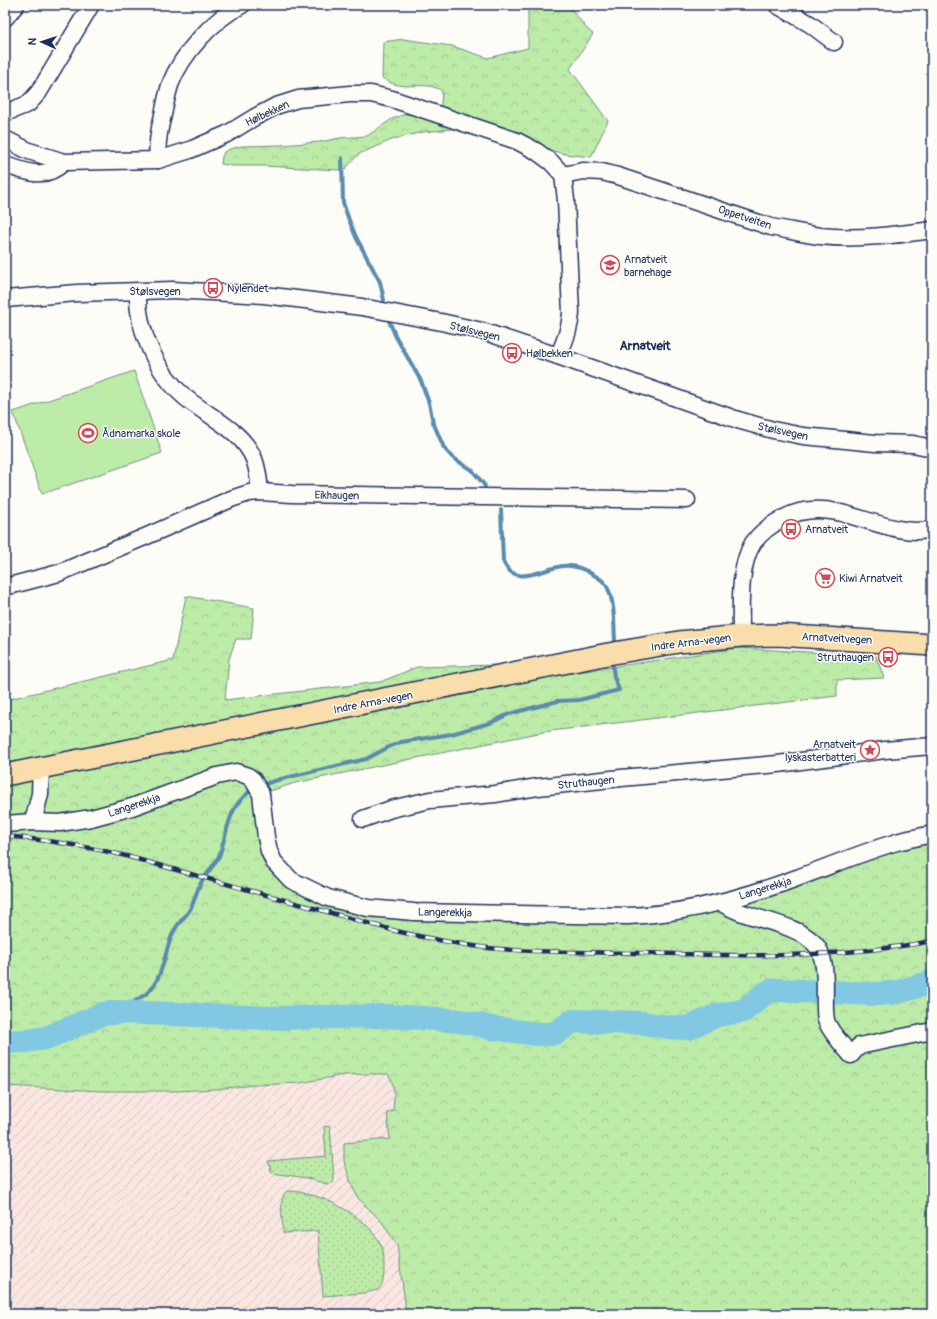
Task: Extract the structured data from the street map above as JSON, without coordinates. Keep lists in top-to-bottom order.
{
  "streets": {
    "main road": ["Arnatveitvegen", "Indre Arna-vegen"],
    "street": [
      "Hølbekken",
      "Oppetveiten",
      "Stølsvegen",
      "Eikhaugen",
      "Struthaugen",
      "Langerekkja"
    ]
  },
  "crossings": [
    ["Hølbekken", "Oppetveiten"],
    ["Arnatveitvegen", "Indre Arna-vegen"]
  ],
  "districts": ["Arnatveit"],
  "places": {
    "school or university": ["Arnatveit barnehage"],
    "bus stop": [
      "Nylendet",
      "Hølbekken",
      "Arnatveit",
      "Struthaugen"
    ],
    "sports": ["Ådnamarka skole"],
    "supermarket": ["Kiwi Arnatveit"],
    "place": ["Arnatveit lyskasterbatteri"]
  },
  "north": "left"
}
